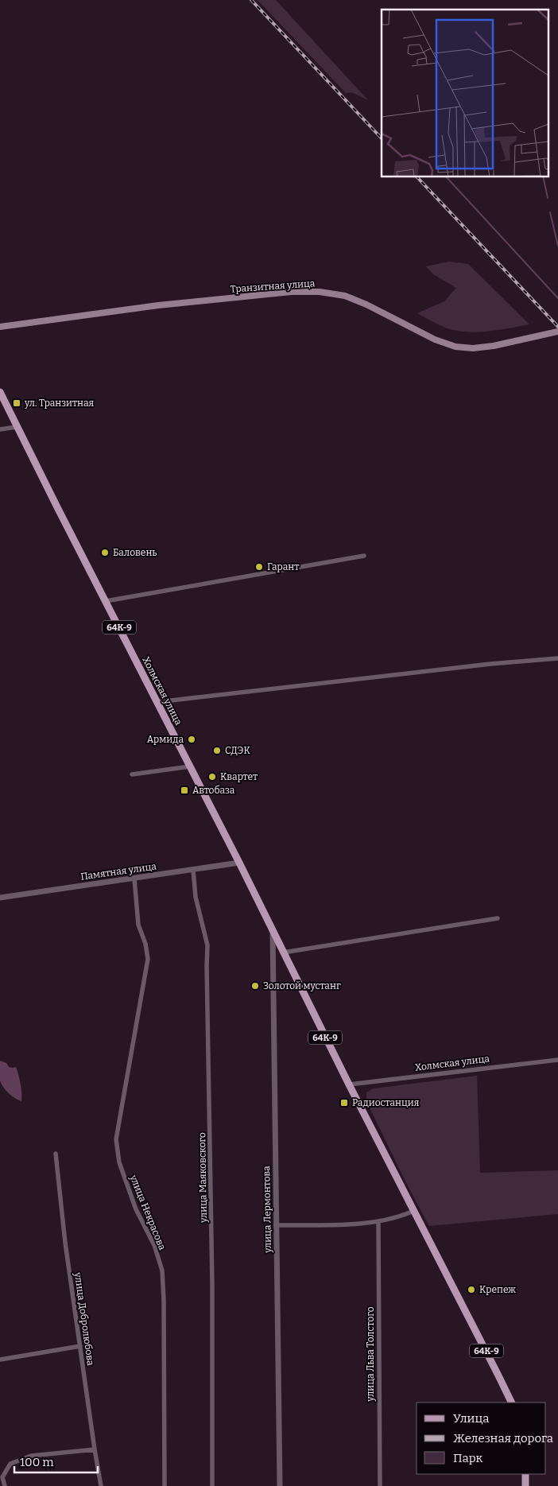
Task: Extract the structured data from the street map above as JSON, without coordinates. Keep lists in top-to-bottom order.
{
  "streets": {
    "main road": ["Транзитная улица", "64К-9", "Холмская улица"],
    "street": [
      "Памятная улица",
      "улица Маяковского",
      "улица Лермонтова",
      "улица Некрасова",
      "улица Добролюбова",
      "улица Льва Толстого"
    ]
  },
  "crossings": [
    ["Холмская улица", "Памятная улица"],
    ["Холмская улица", "улица Лермонтова"],
    ["Памятная улица", "улица Маяковского"],
    ["Памятная улица", "улица Некрасова"]
  ],
  "places": {
    "transit": ["ул. Транзитная", "Автобаза", "Радиостанция"],
    "other": [
      "Баловень",
      "Гарант",
      "Армида",
      "СДЭК",
      "Квартет",
      "Золотой мустанг",
      "Крепеж"
    ]
  },
  "legend": ["Улица", "Железная дорога", "Парк"],
  "scale_bar": "100 m"
}
